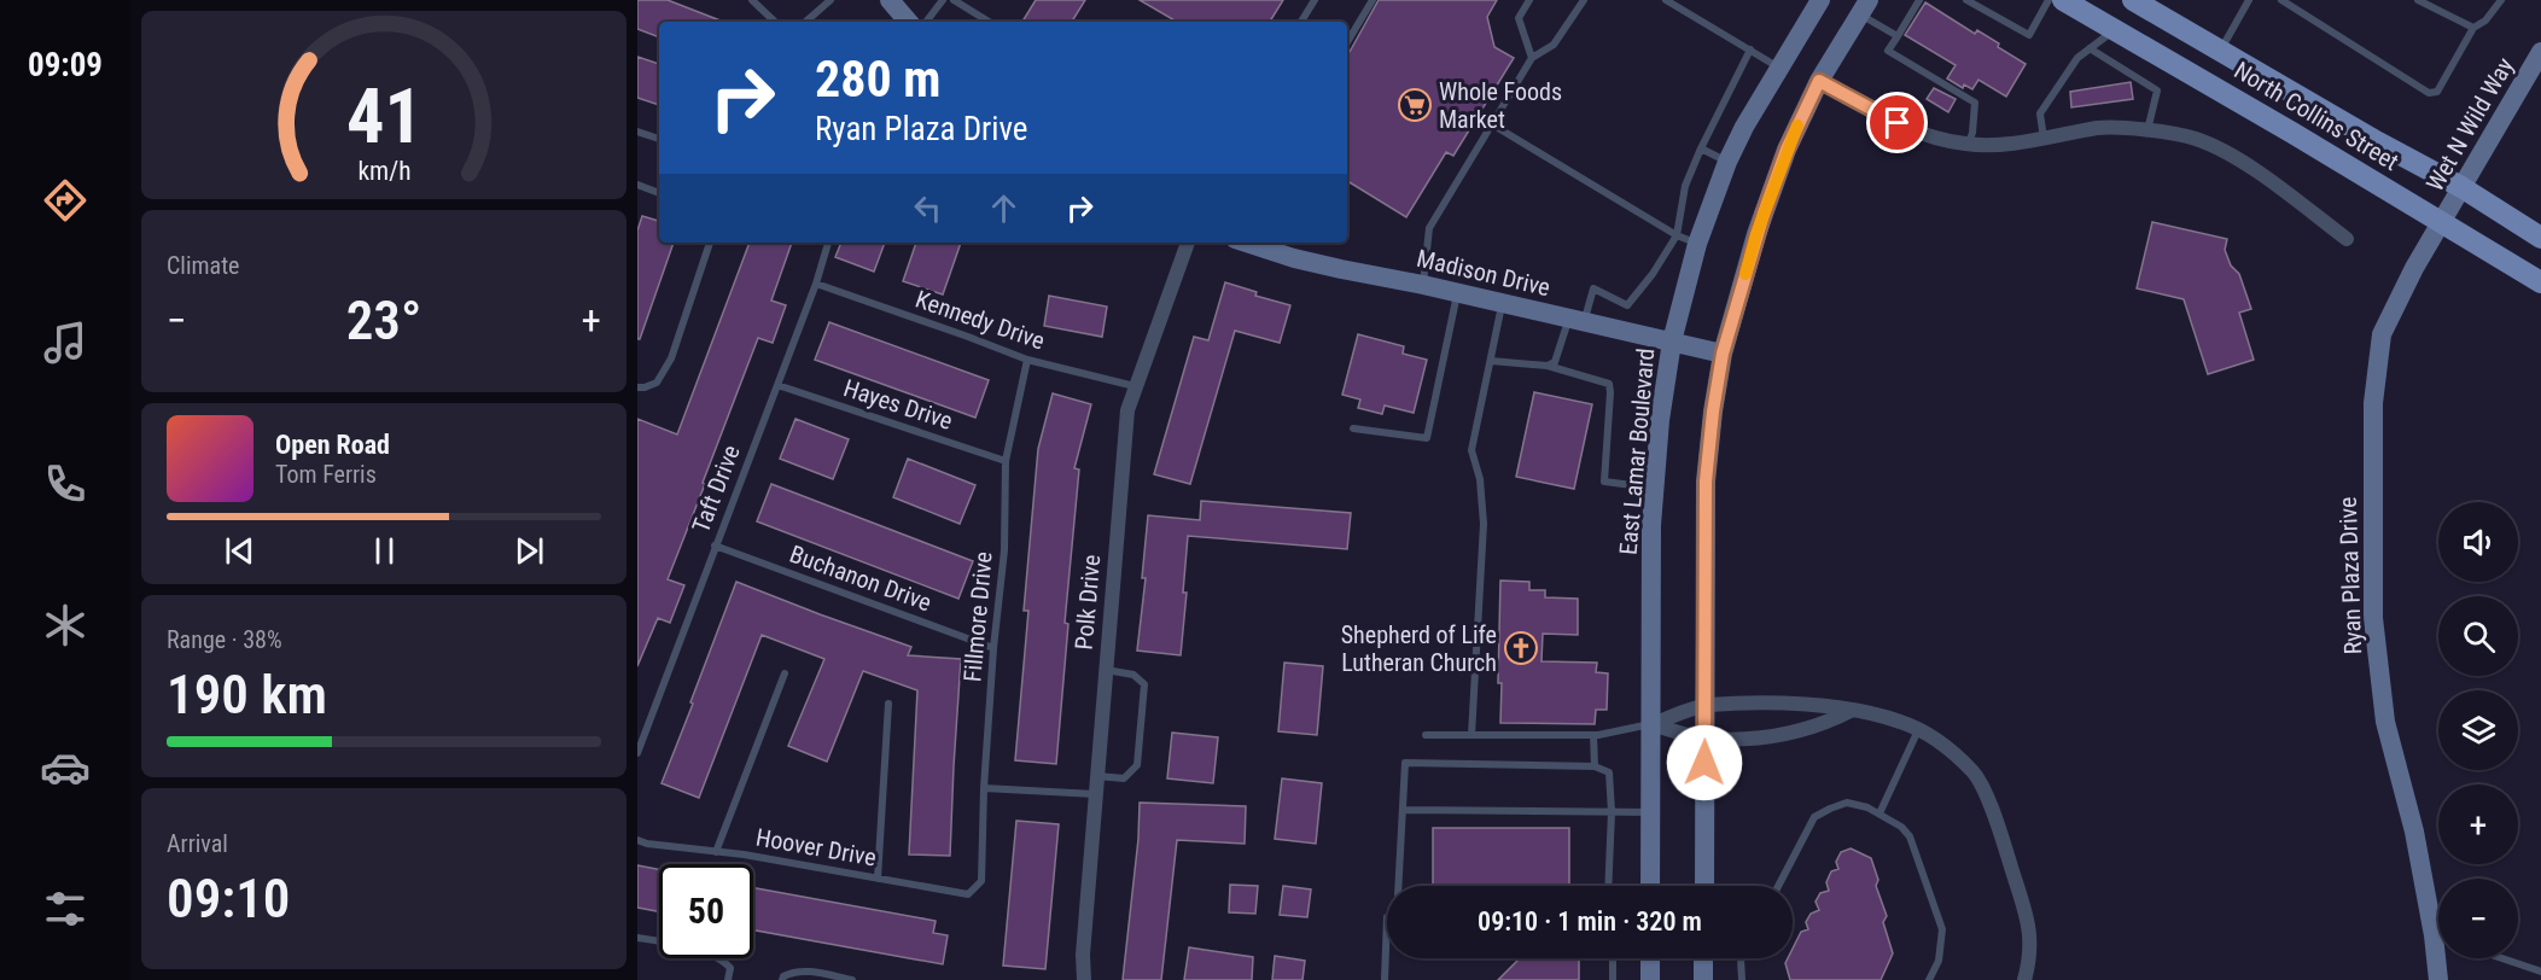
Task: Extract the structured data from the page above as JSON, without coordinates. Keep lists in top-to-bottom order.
{
  "streets": {
    "main road": [
      "North Collins Street",
      "Wet N Wild Way",
      "Madison Drive",
      "East Lamar Boulevard",
      "Ryan Plaza Drive"
    ],
    "street": ["Polk Drive"],
    "lane": [
      "Kennedy Drive",
      "Hayes Drive",
      "Taft Drive",
      "Buchanon Drive",
      "Fillmore Drive",
      "Hoover Drive"
    ]
  },
  "crossings": [
    ["North Collins Street", "Wet N Wild Way"],
    ["North Collins Street", "Ryan Plaza Drive"],
    ["Wet N Wild Way", "Ryan Plaza Drive"],
    ["Madison Drive", "East Lamar Boulevard"],
    ["Kennedy Drive", "Taft Drive"],
    ["Kennedy Drive", "Polk Drive"],
    ["Kennedy Drive", "Fillmore Drive"],
    ["Hayes Drive", "Taft Drive"],
    ["Hayes Drive", "Fillmore Drive"],
    ["Taft Drive", "Buchanon Drive"],
    ["Buchanon Drive", "Fillmore Drive"],
    ["Fillmore Drive", "Hoover Drive"]
  ],
  "places": {
    "supermarket": ["Whole Foods Market"],
    "church": ["Shepherd of Life Lutheran Church"]
  },
  "page": {
    "tabs": "09:09",
    "turn": ["280 m", "Ryan Plaza Drive"],
    "tile": [
      "Climate",
      ["Range · 38%", "190 km"],
      ["Arrival", "09:10"]
    ],
    "heat": ["−", "23°", "+"],
    "song": ["Open Road", "Tom Ferris"],
    "map_buttons": ["+", "−"],
    "limit": "50",
    "trip": "09:10 · 1 min · 320 m",
    "gauge": ["41", "km/h"]
  }
}
